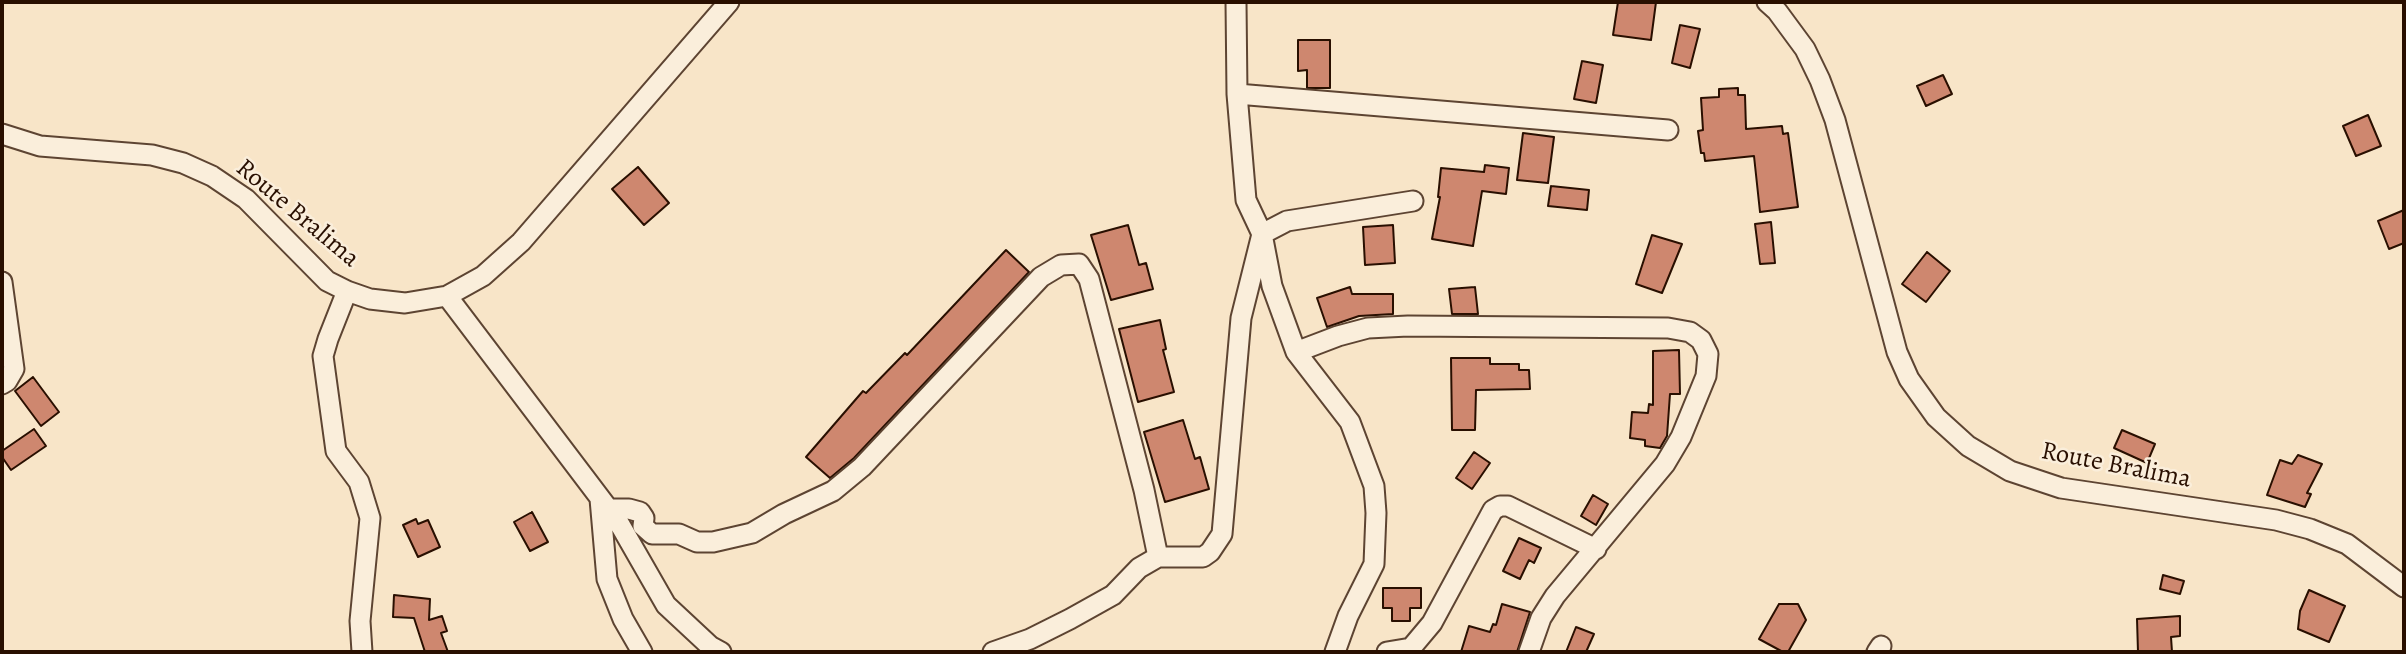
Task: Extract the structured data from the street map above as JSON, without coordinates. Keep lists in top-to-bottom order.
{
  "streets": {
    "street": ["Route Bralima"]
  }
}
